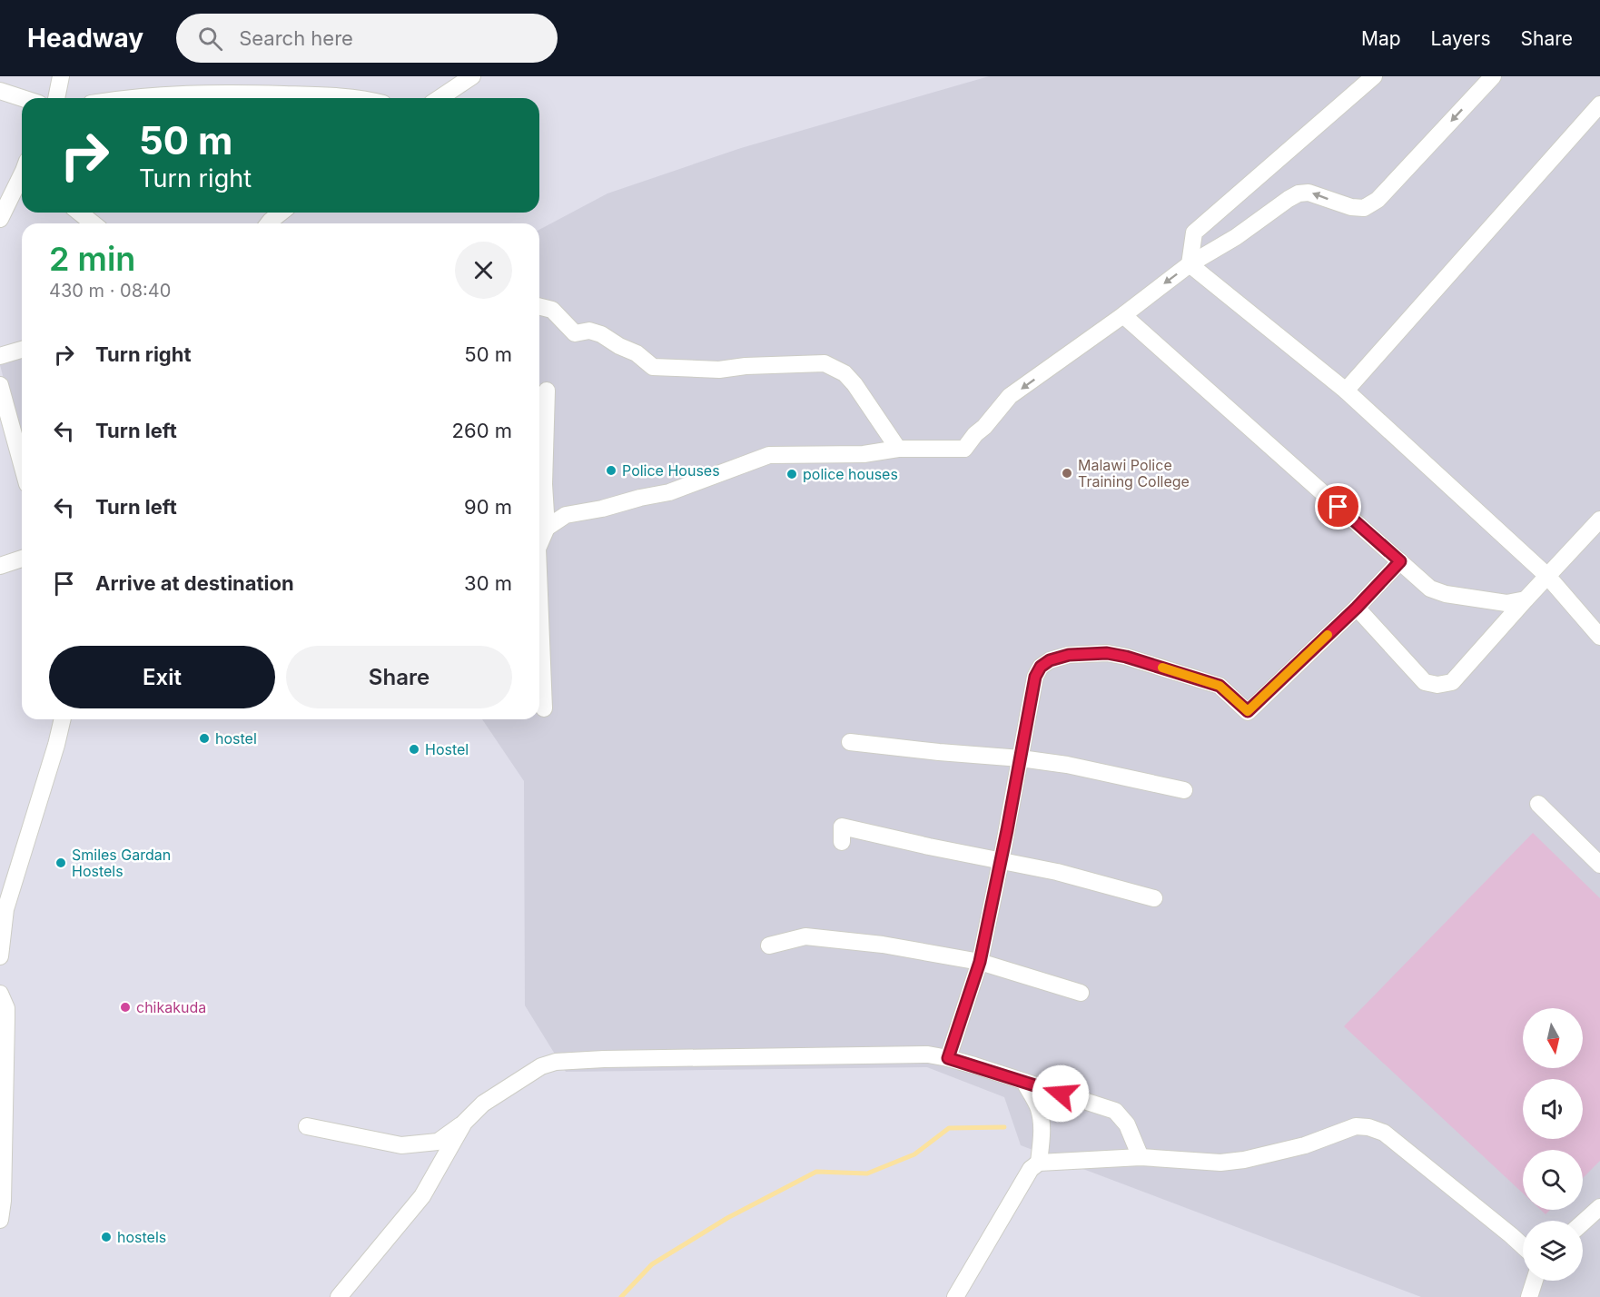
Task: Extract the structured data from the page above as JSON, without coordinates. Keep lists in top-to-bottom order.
{
  "places": [
    "Police Houses",
    "Malawi Police Training College",
    "police houses",
    "hostel",
    "Hostel",
    "Smiles Gardan Hostels",
    "chikakuda",
    "hostels"
  ],
  "north": "bottom",
  "page": {
    "header": "Headway",
    "search": "Search here",
    "nav": ["Map", "Layers", "Share"],
    "turn": ["50 m", "Turn right"],
    "heading": ["2 min", "430 m · 08:40"],
    "list": [
      {
        "name": "Turn right",
        "value": "50 m"
      },
      {
        "name": "Turn left",
        "value": "260 m"
      },
      {
        "name": "Turn left",
        "value": "90 m"
      },
      {
        "name": "Arrive at destination",
        "value": "30 m"
      }
    ],
    "buttons": ["Exit", "Share"]
  }
}
